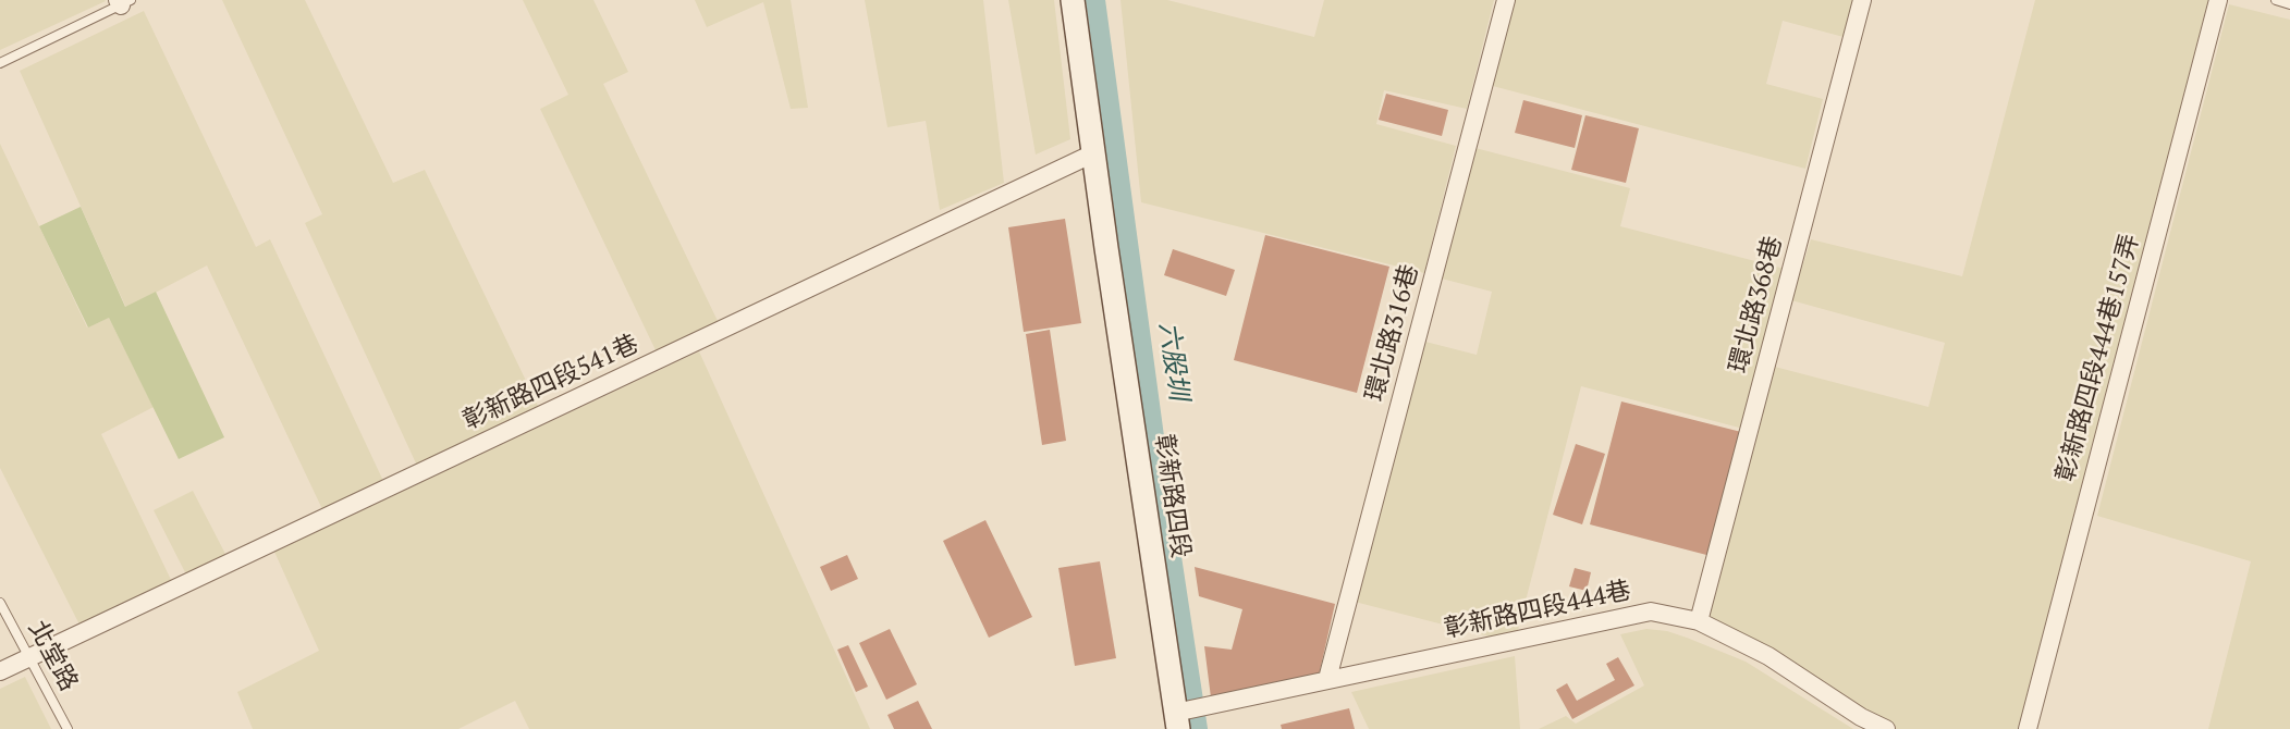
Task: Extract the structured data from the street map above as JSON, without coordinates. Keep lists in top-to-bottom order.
{
  "streets": {
    "street": [
      "環北路368巷",
      "環北路316巷",
      "彰新路四段444巷157弄",
      "彰新路四段541巷",
      "彰新路四段",
      "彰新路四段444巷"
    ],
    "lane": ["北堂路"]
  },
  "crossings": [
    ["環北路368巷", "彰新路四段444巷"],
    ["環北路316巷", "彰新路四段444巷"],
    ["彰新路四段541巷", "彰新路四段"],
    ["彰新路四段541巷", "北堂路"],
    ["彰新路四段", "彰新路四段444巷"]
  ],
  "water": ["六股圳"]
}
